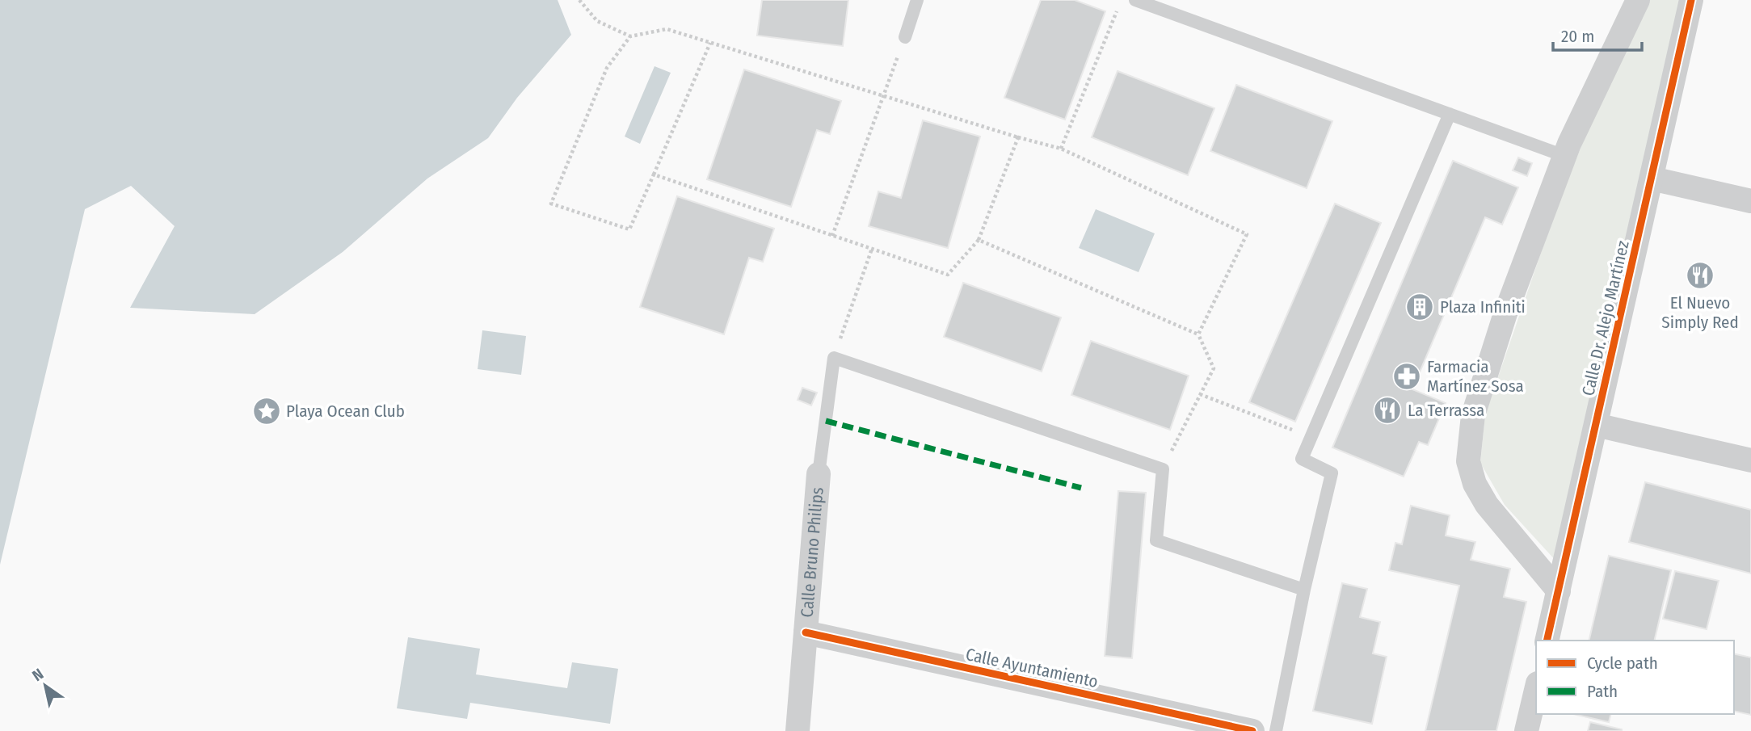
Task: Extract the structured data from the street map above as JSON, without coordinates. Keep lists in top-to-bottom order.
{
  "streets": {
    "street": ["Calle Dr. Alejo Martínez", "Calle Bruno Philips", "Calle Ayuntamiento"]
  },
  "crossings": [
    ["Calle Bruno Philips", "Calle Ayuntamiento"]
  ],
  "places": {
    "restaurant": ["El Nuevo Simply Red", "La Terrassa"],
    "building": ["Plaza Infiniti"],
    "pharmacy": ["Farmacia Martínez Sosa"],
    "place": ["Playa Ocean Club"]
  },
  "legend": ["Cycle path", "Path"],
  "scale_bar": "20 m",
  "north": "top left"
}
